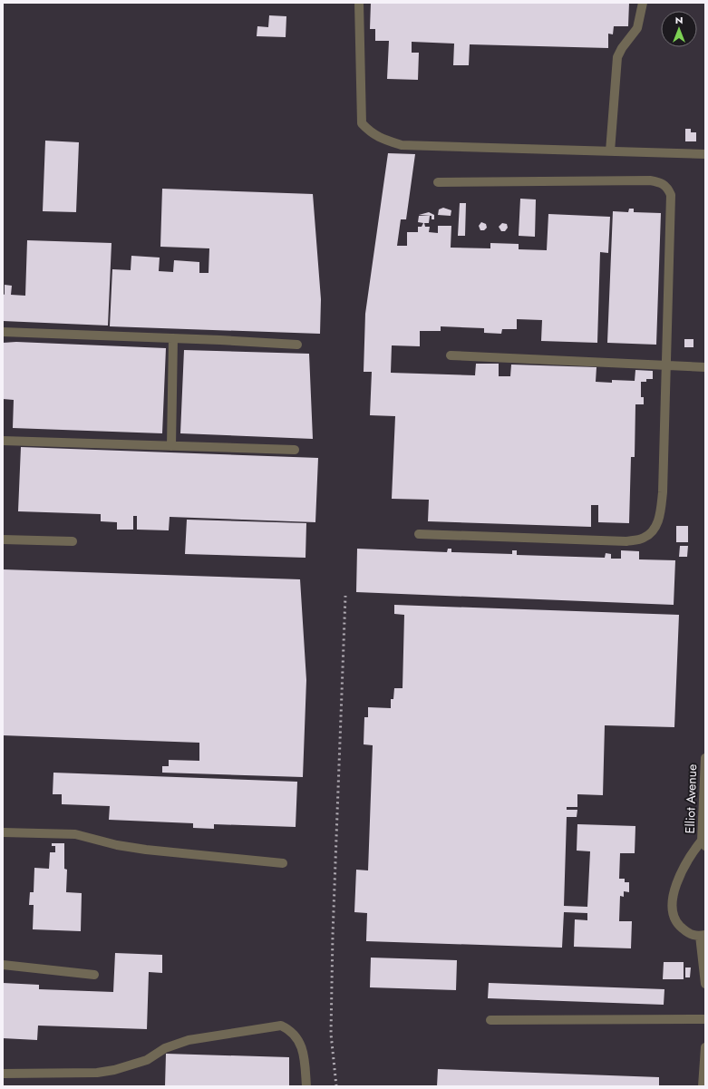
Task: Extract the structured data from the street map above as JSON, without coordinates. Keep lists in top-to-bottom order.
{
  "streets": {
    "street": ["Elliot Avenue"]
  },
  "north": "top"
}
